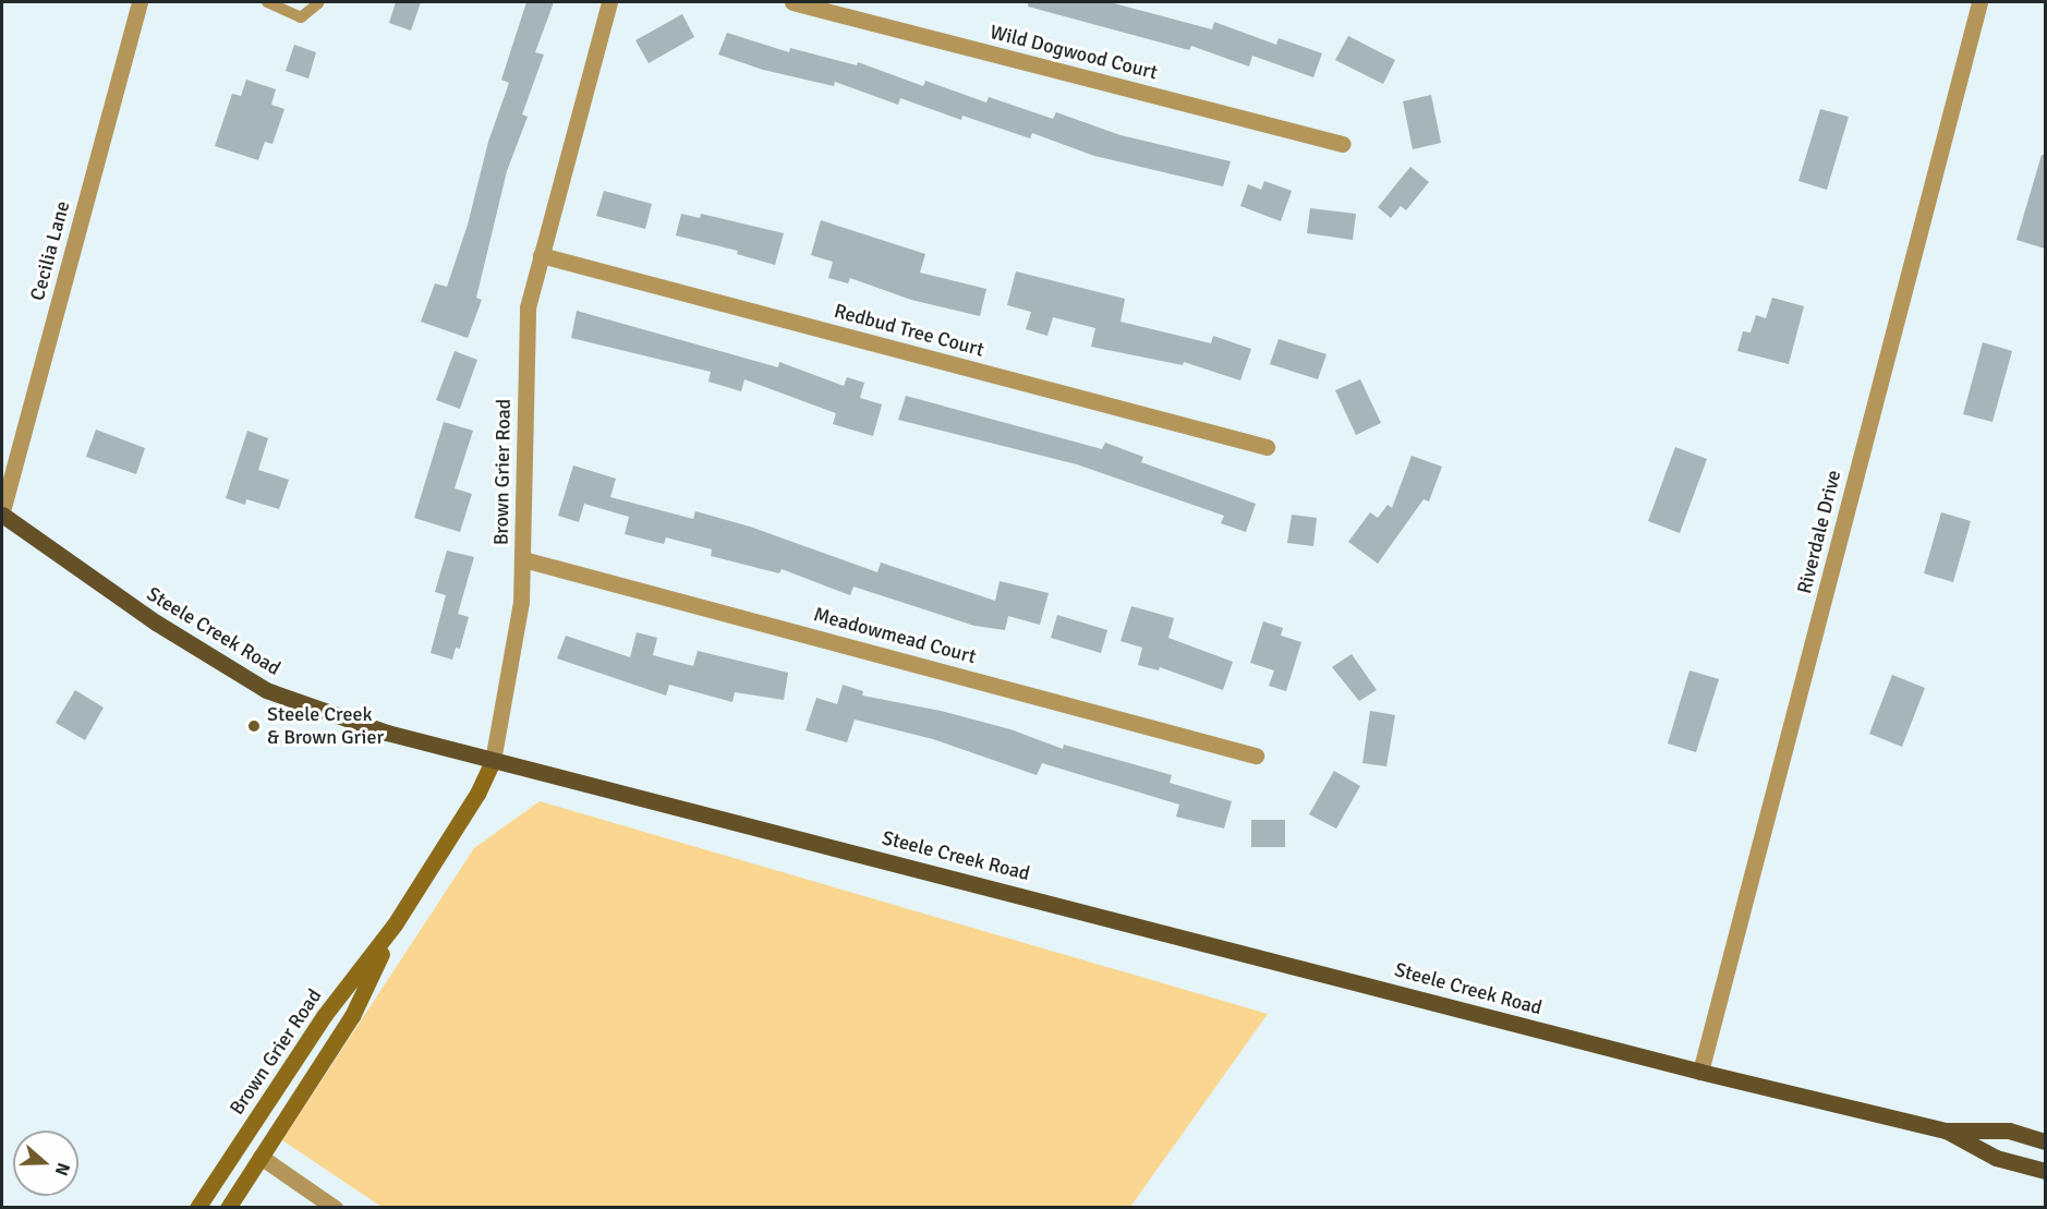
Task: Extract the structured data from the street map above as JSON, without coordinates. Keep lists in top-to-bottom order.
{
  "streets": {
    "main road": ["Brown Grier Road", "Steele Creek Road"],
    "street": [
      "Wild Dogwood Court",
      "Cecilia Lane",
      "Redbud Tree Court",
      "Riverdale Drive",
      "Meadowmead Court"
    ]
  },
  "crossings": [
    ["Cecilia Lane", "Steele Creek Road"],
    ["Redbud Tree Court", "Brown Grier Road"],
    ["Brown Grier Road", "Steele Creek Road"],
    ["Brown Grier Road", "Meadowmead Court"],
    ["Riverdale Drive", "Steele Creek Road"]
  ],
  "places": ["Steele Creek & Brown Grier"],
  "north": "right"
}
